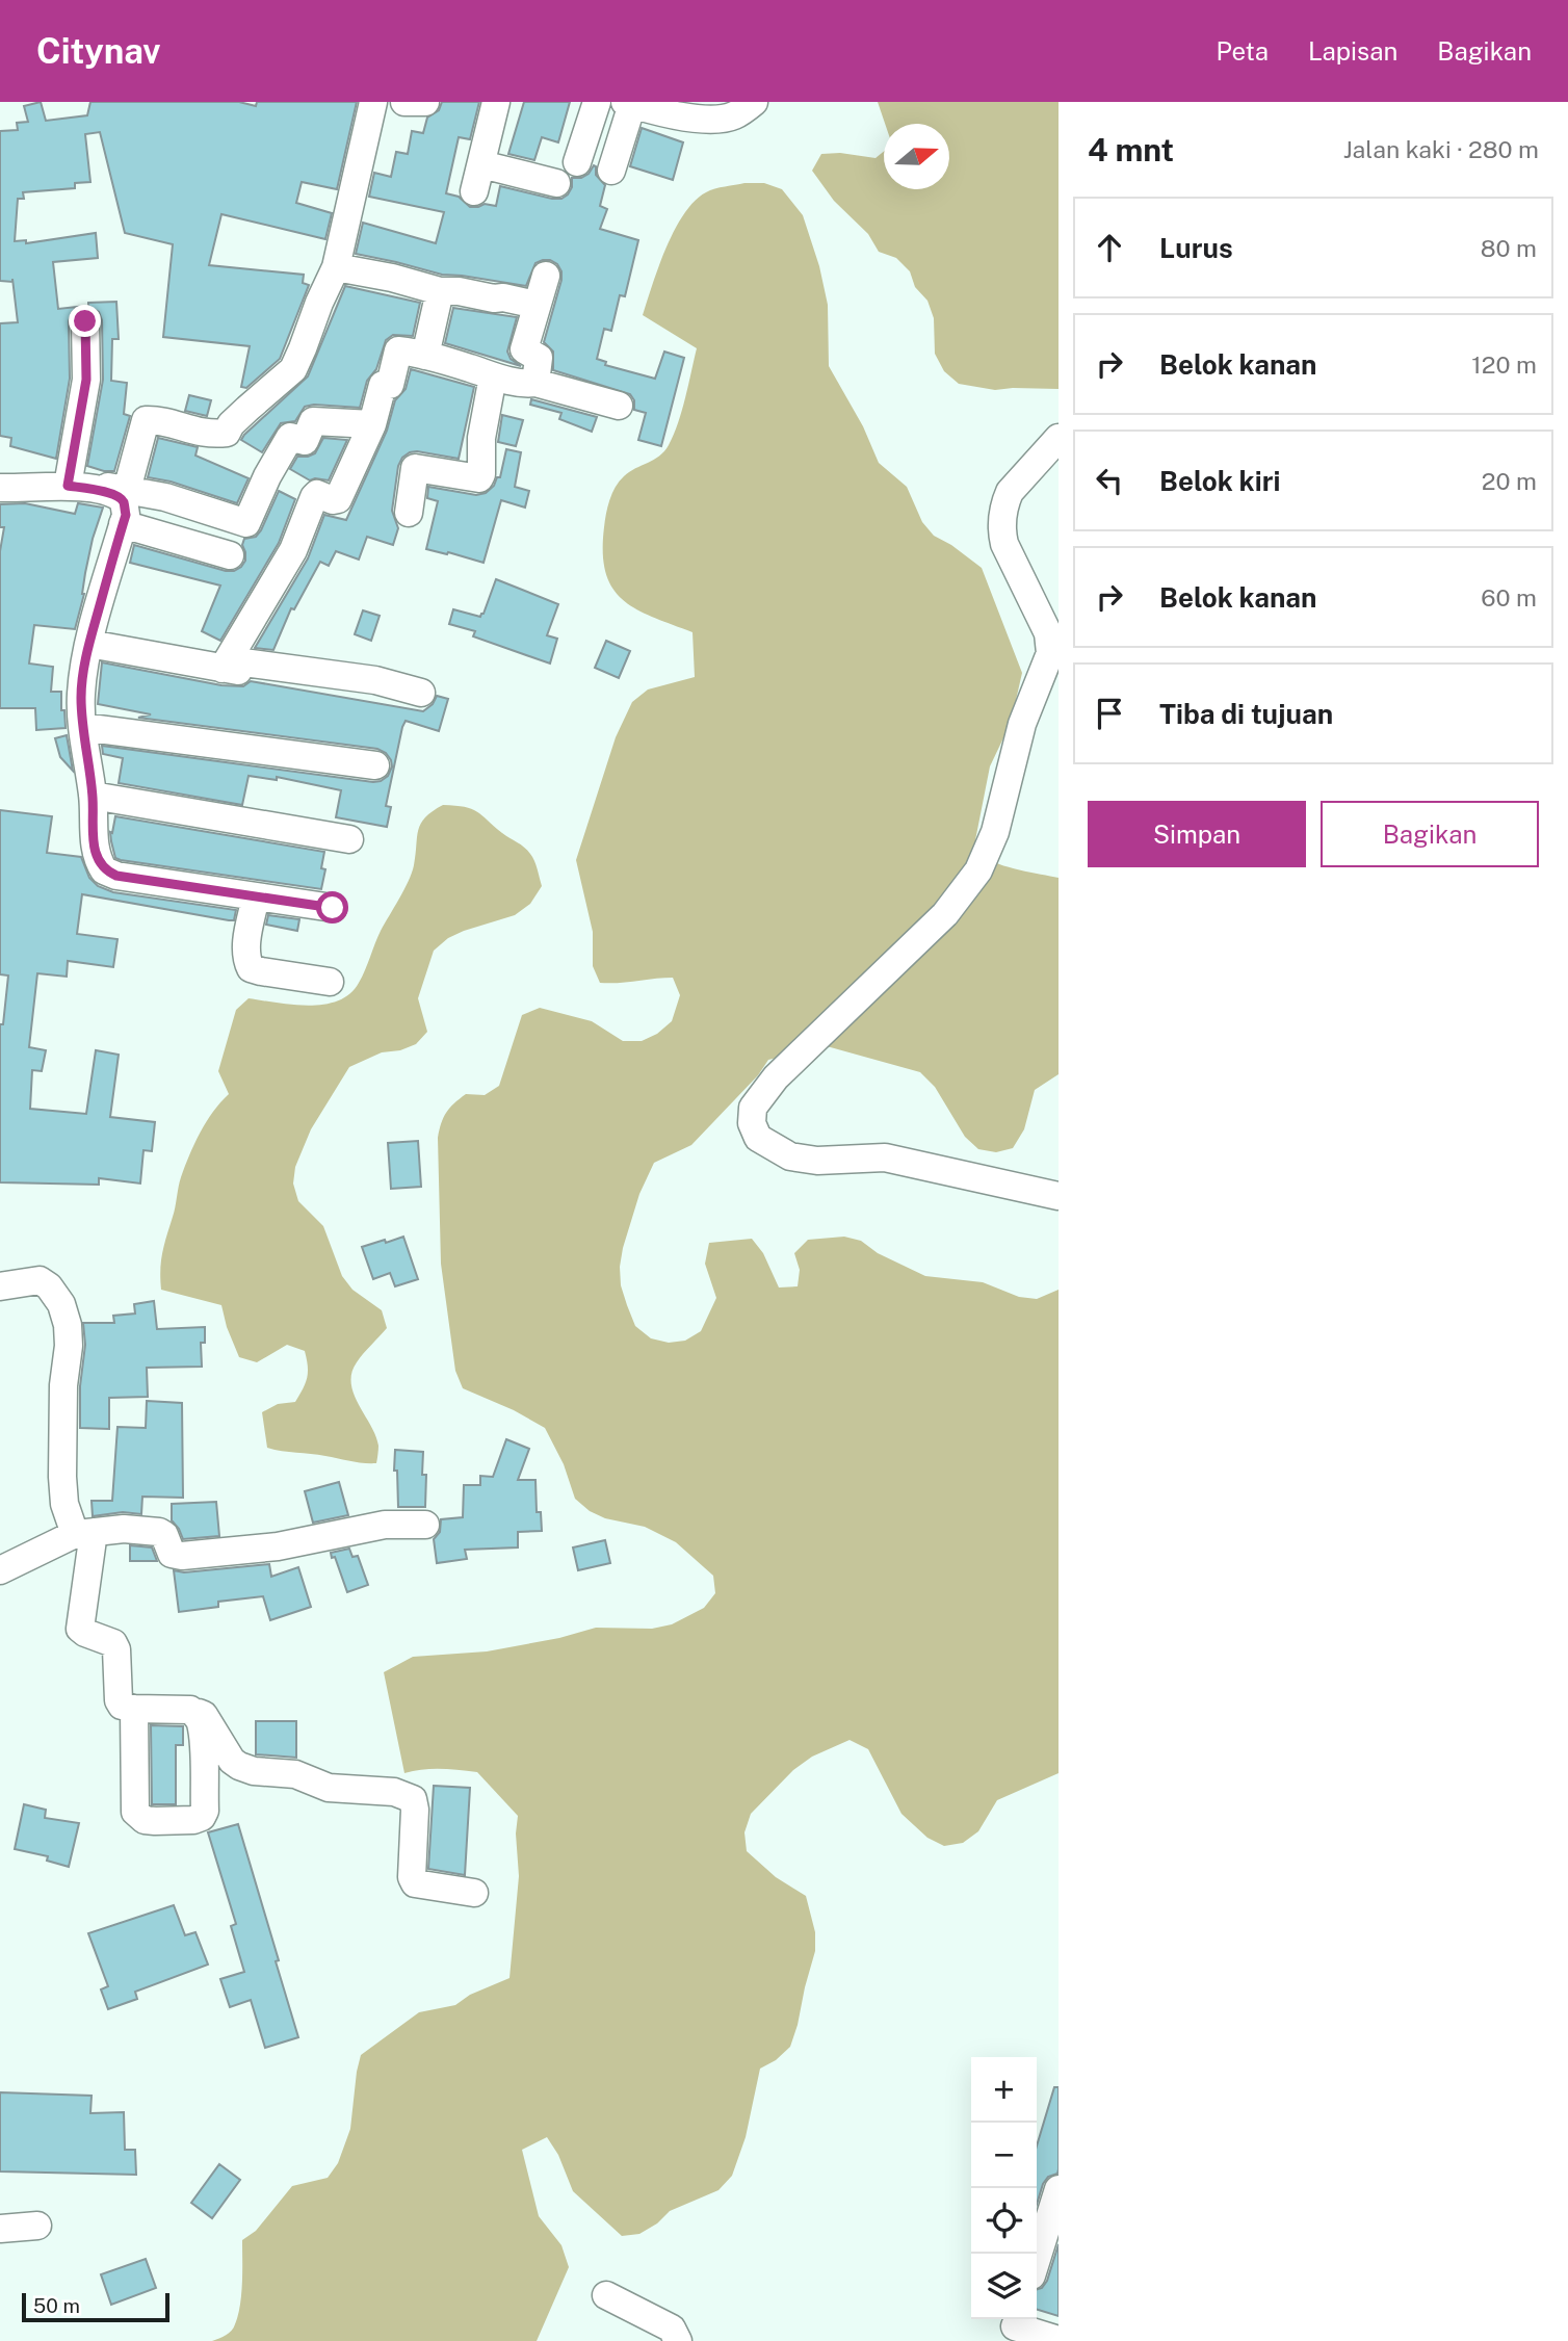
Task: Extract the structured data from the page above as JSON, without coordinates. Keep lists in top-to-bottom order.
{
  "scale_bar": "50 m",
  "north": "right",
  "page": {
    "header": "Citynav",
    "nav": ["Peta", "Lapisan", "Bagikan"],
    "heading": ["4 mnt", "Jalan kaki · 280 m"],
    "list": [
      ["Lurus", "80 m"],
      ["Belok kanan", "120 m"],
      ["Belok kiri", "20 m"],
      ["Belok kanan", "60 m"],
      "Tiba di tujuan"
    ],
    "buttons": ["Simpan", "Bagikan"],
    "map_buttons": ["+", "−"],
    "scale": "50 m"
  }
}
